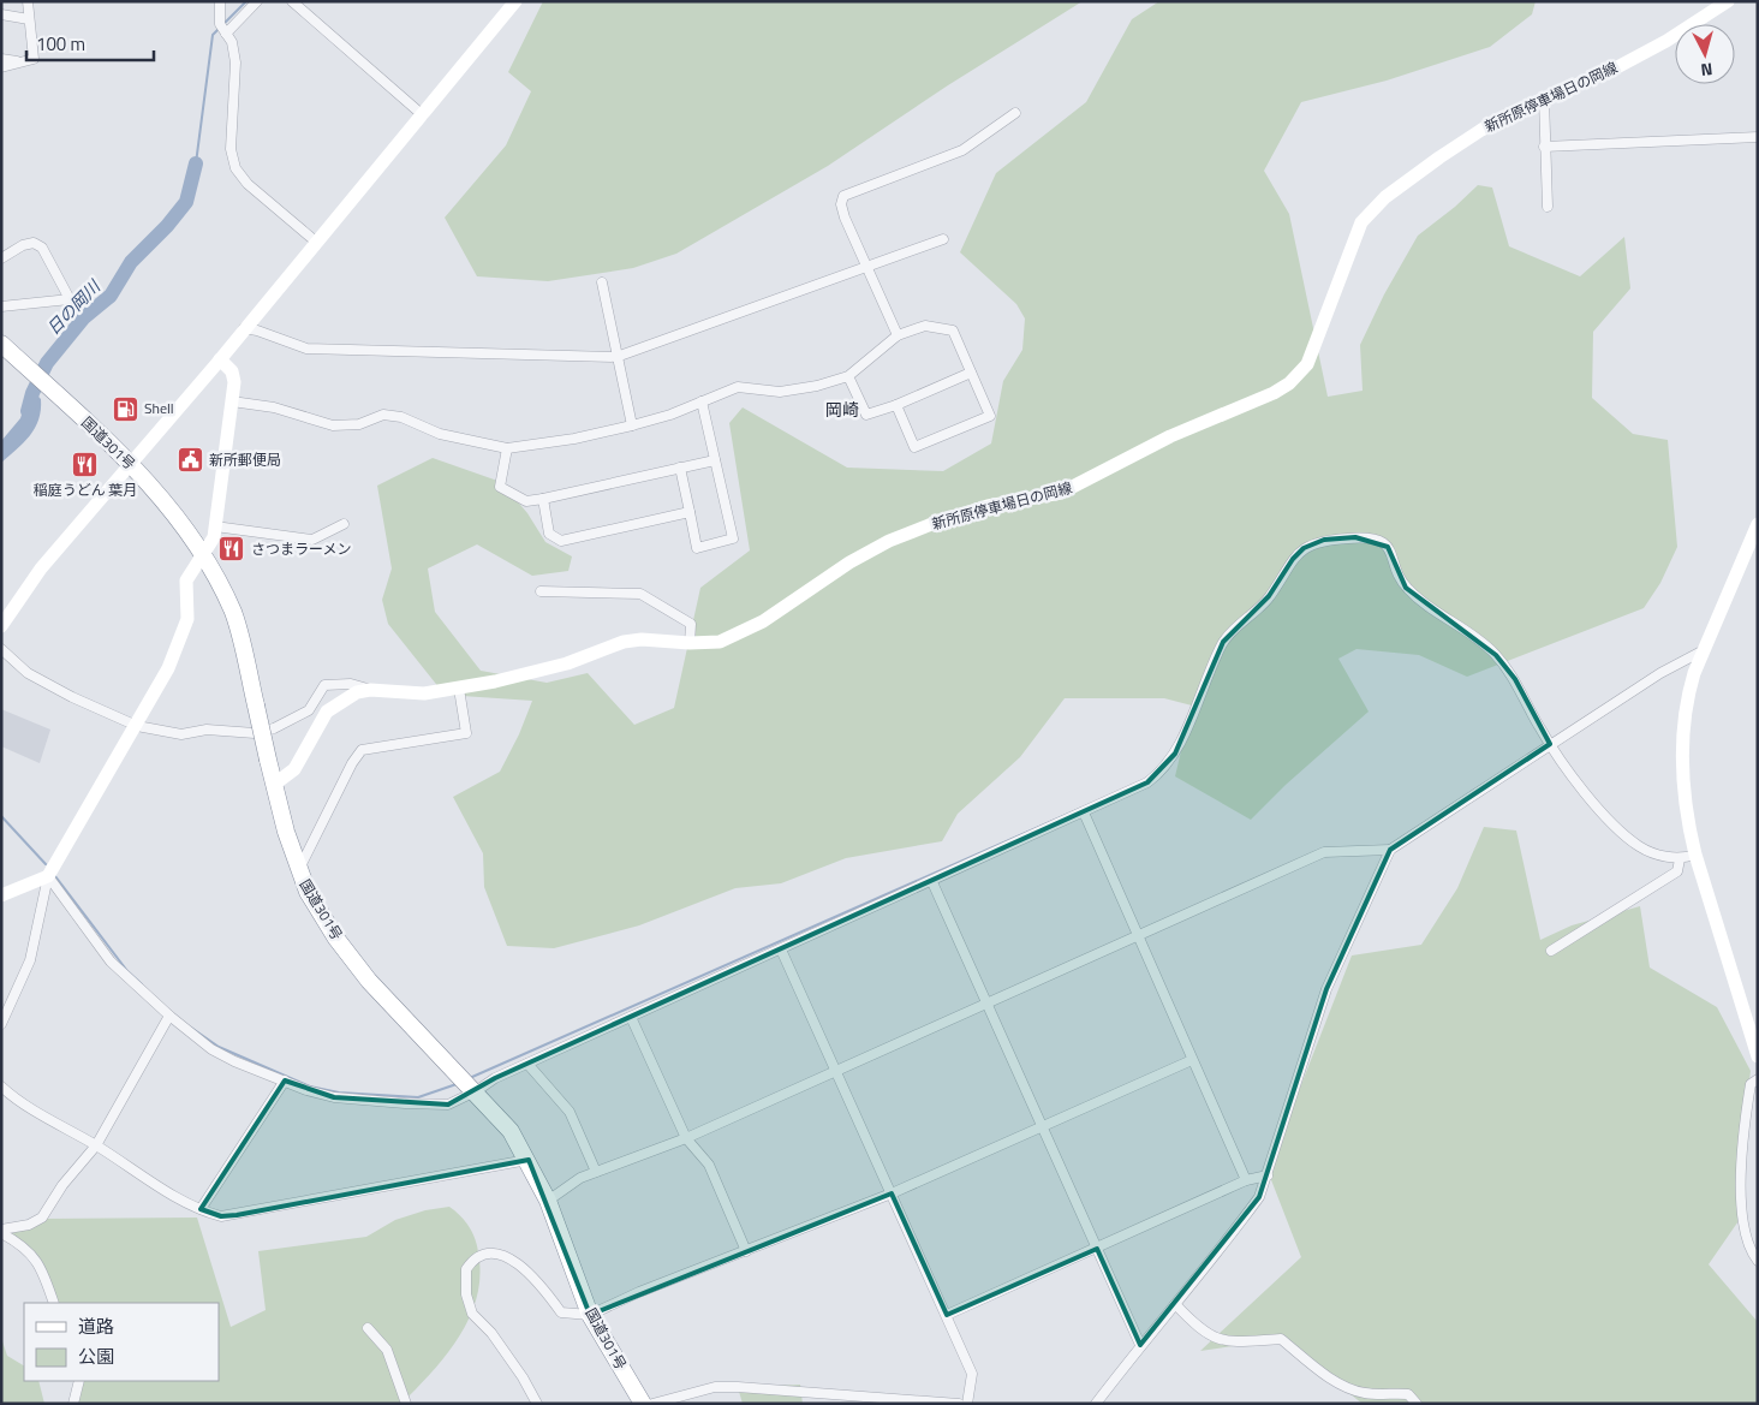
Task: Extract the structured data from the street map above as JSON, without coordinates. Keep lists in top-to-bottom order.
{
  "streets": {
    "highway": ["国道301号"],
    "street": ["新所原停車場日の岡線"]
  },
  "crossings": [
    ["新所原停車場日の岡線", "国道301号"]
  ],
  "districts": ["岡崎"],
  "water": ["日の岡川"],
  "places": {
    "fuel station": ["Shell"],
    "public building": ["新所郵便局"],
    "restaurant": ["稲庭うどん 葉月", "さつまラーメン"]
  },
  "legend": ["道路", "公園"],
  "scale_bar": "100 m",
  "north": "bottom"
}
